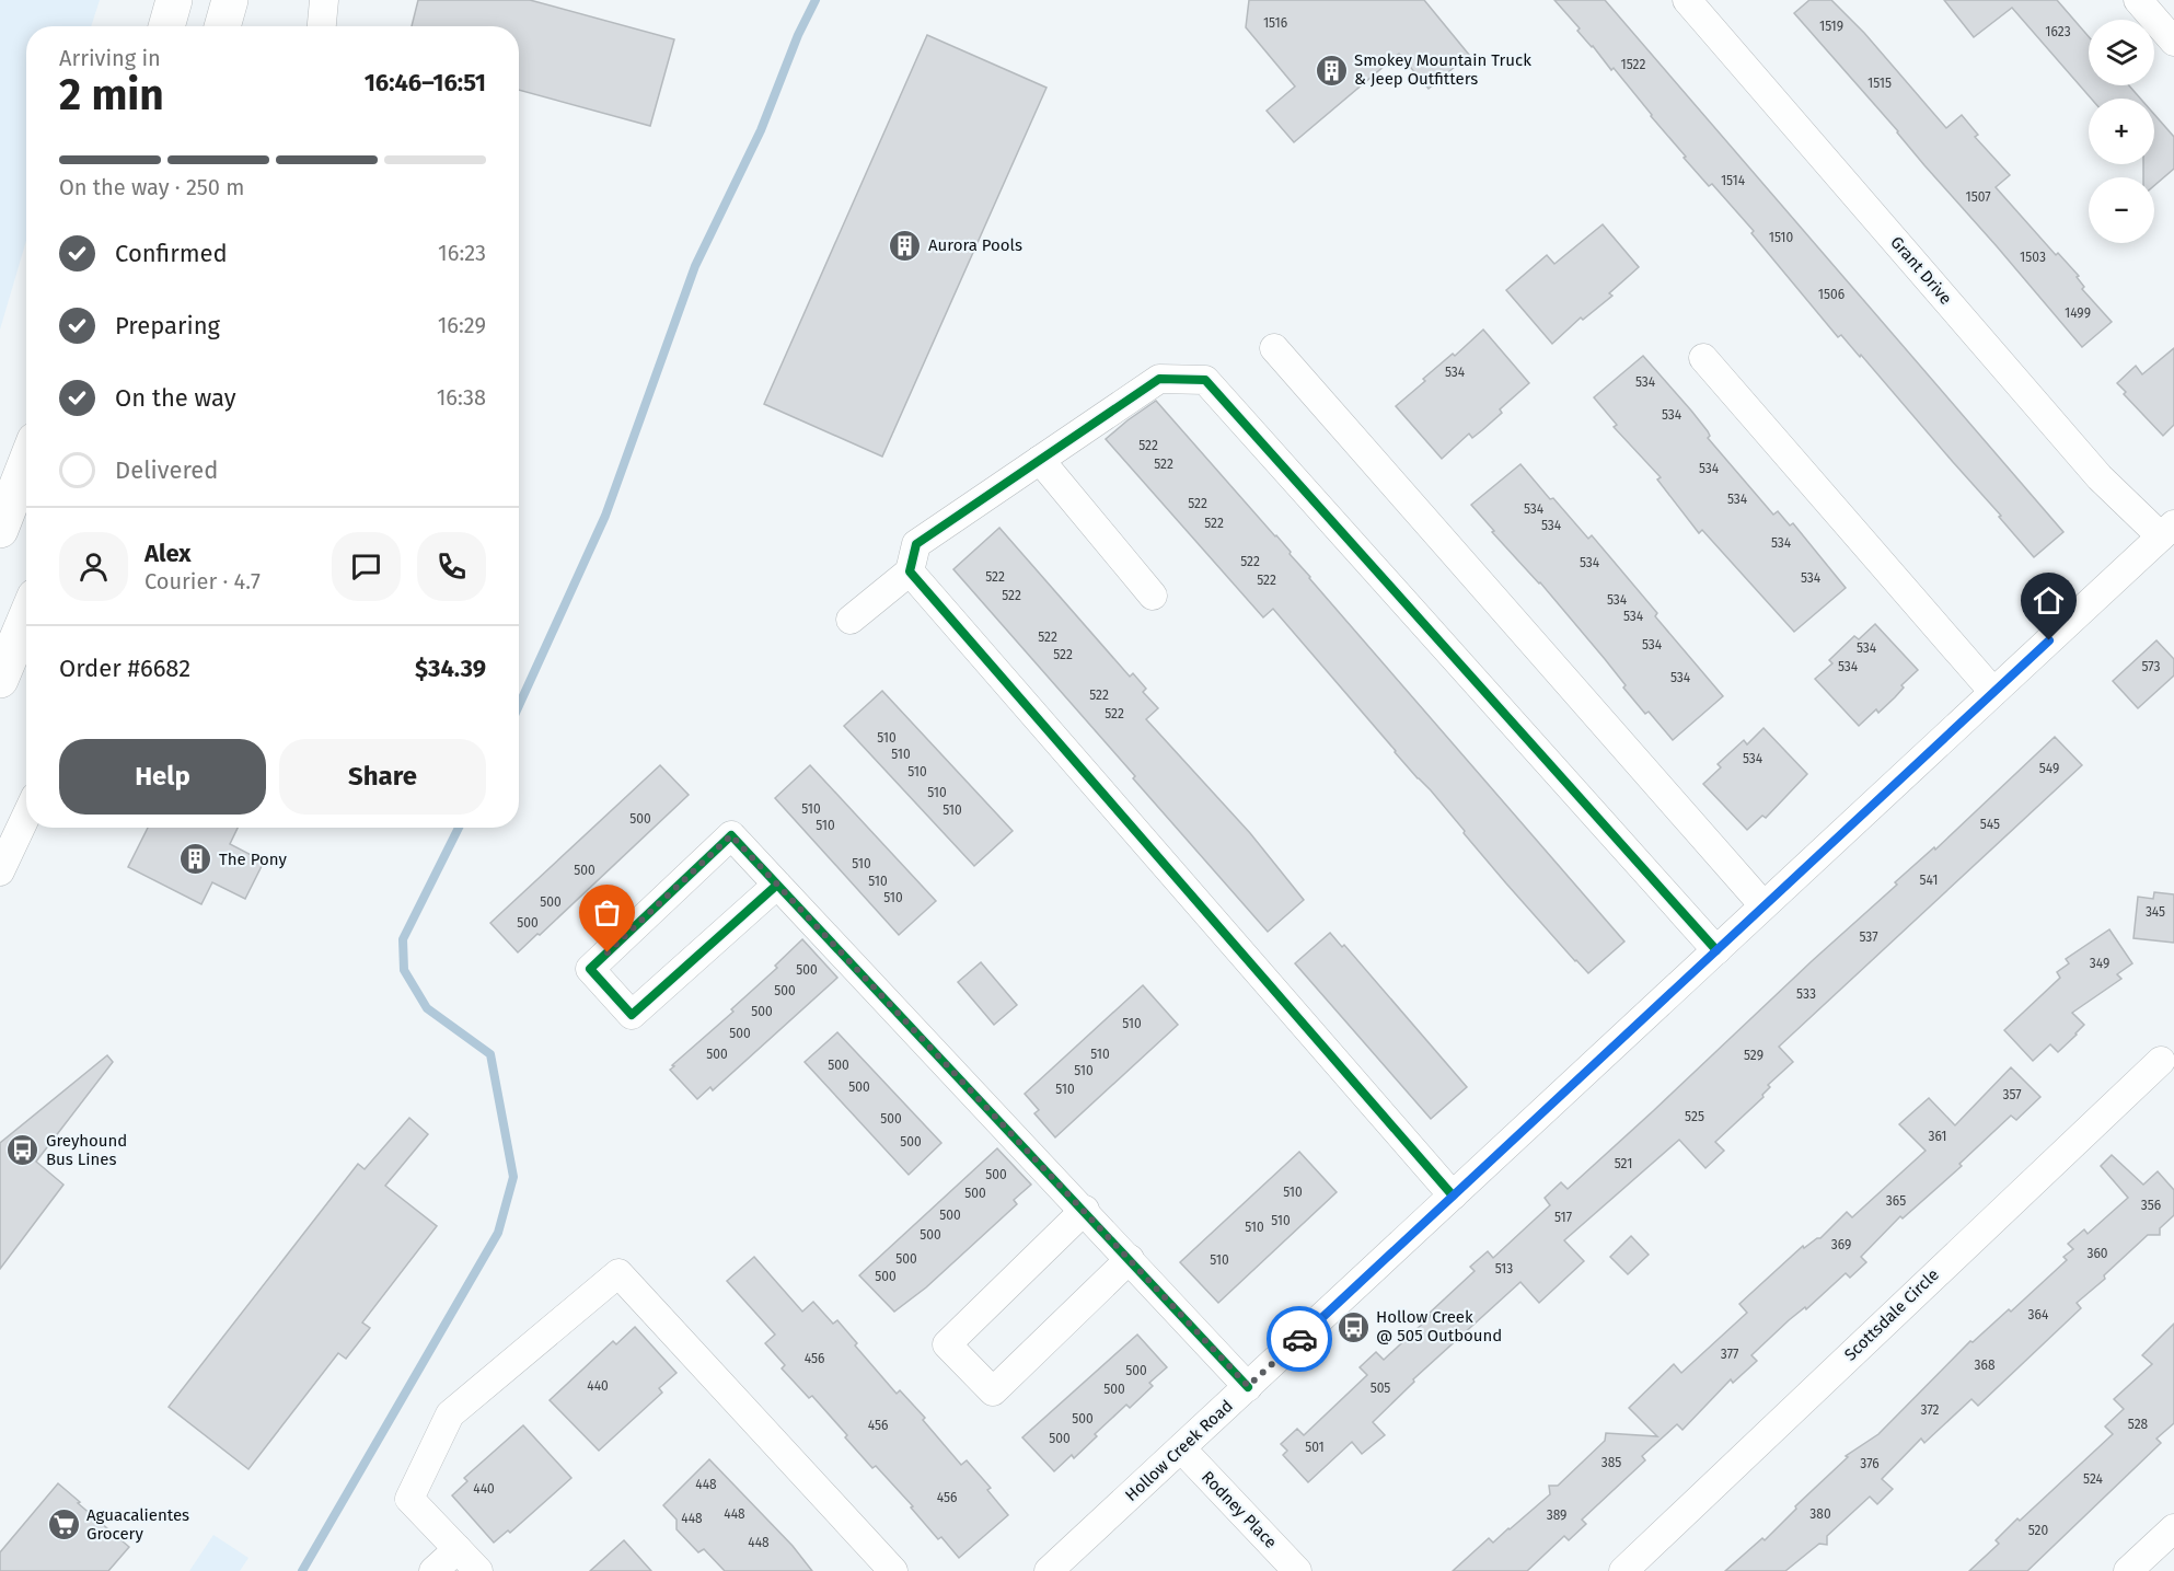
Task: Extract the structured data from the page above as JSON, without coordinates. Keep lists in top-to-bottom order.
{
  "streets": {
    "street": [
      "Grant Drive",
      "Scottsdale Circle",
      "Hollow Creek Road",
      "Rodney Place"
    ]
  },
  "crossings": [
    ["Grant Drive", "Hollow Creek Road"],
    ["Hollow Creek Road", "Rodney Place"]
  ],
  "places": {
    "building": ["Smokey Mountain Truck & Jeep Outfitters", "Aurora Pools", "The Pony"],
    "bus stop": ["Greyhound Bus Lines", "Hollow Creek @ 505 Outbound"],
    "supermarket": ["Aguacalientes Grocery"]
  },
  "house_numbers": [
    "1516",
    "1519",
    "1623",
    "1522",
    "1515",
    "1514",
    "1507",
    "1510",
    "1503",
    "1506",
    "1499",
    "534",
    "534",
    "534",
    "522",
    "522",
    "534",
    "534",
    "522",
    "534",
    "522",
    "534",
    "534",
    "522",
    "534",
    "522",
    "534",
    "522",
    "522",
    "534",
    "534",
    "522",
    "534",
    "534",
    "522",
    "534",
    "573",
    "534",
    "522",
    "522",
    "510",
    "510",
    "534",
    "549",
    "510",
    "510",
    "510",
    "510",
    "500",
    "545",
    "510",
    "510",
    "500",
    "541",
    "510",
    "510",
    "500",
    "345",
    "500",
    "537",
    "349",
    "500",
    "500",
    "533",
    "500",
    "510",
    "500",
    "500",
    "510",
    "529",
    "500",
    "510",
    "500",
    "510",
    "357",
    "525",
    "500",
    "361",
    "500",
    "521",
    "500",
    "510",
    "500",
    "365",
    "356",
    "500",
    "517",
    "510",
    "510",
    "500",
    "369",
    "360",
    "500",
    "510",
    "513",
    "500",
    "364",
    "377",
    "456",
    "368",
    "500",
    "440",
    "505",
    "500",
    "372",
    "500",
    "528",
    "456",
    "500",
    "501",
    "385",
    "376",
    "524",
    "448",
    "440",
    "456",
    "448",
    "380",
    "389",
    "448",
    "520",
    "448"
  ],
  "page": {
    "map_buttons": ["+", "−"],
    "heading": ["2 min", "Arriving in", "16:46–16:51"],
    "panel": [
      "Alex",
      "Courier · 4.7",
      "Order #6682",
      "$34.39"
    ],
    "bar": "On the way · 250 m",
    "list": [
      ["Confirmed", "16:23"],
      ["Preparing", "16:29"],
      ["On the way", "16:38"],
      "Delivered"
    ],
    "buttons": ["Help", "Share"]
  }
}
